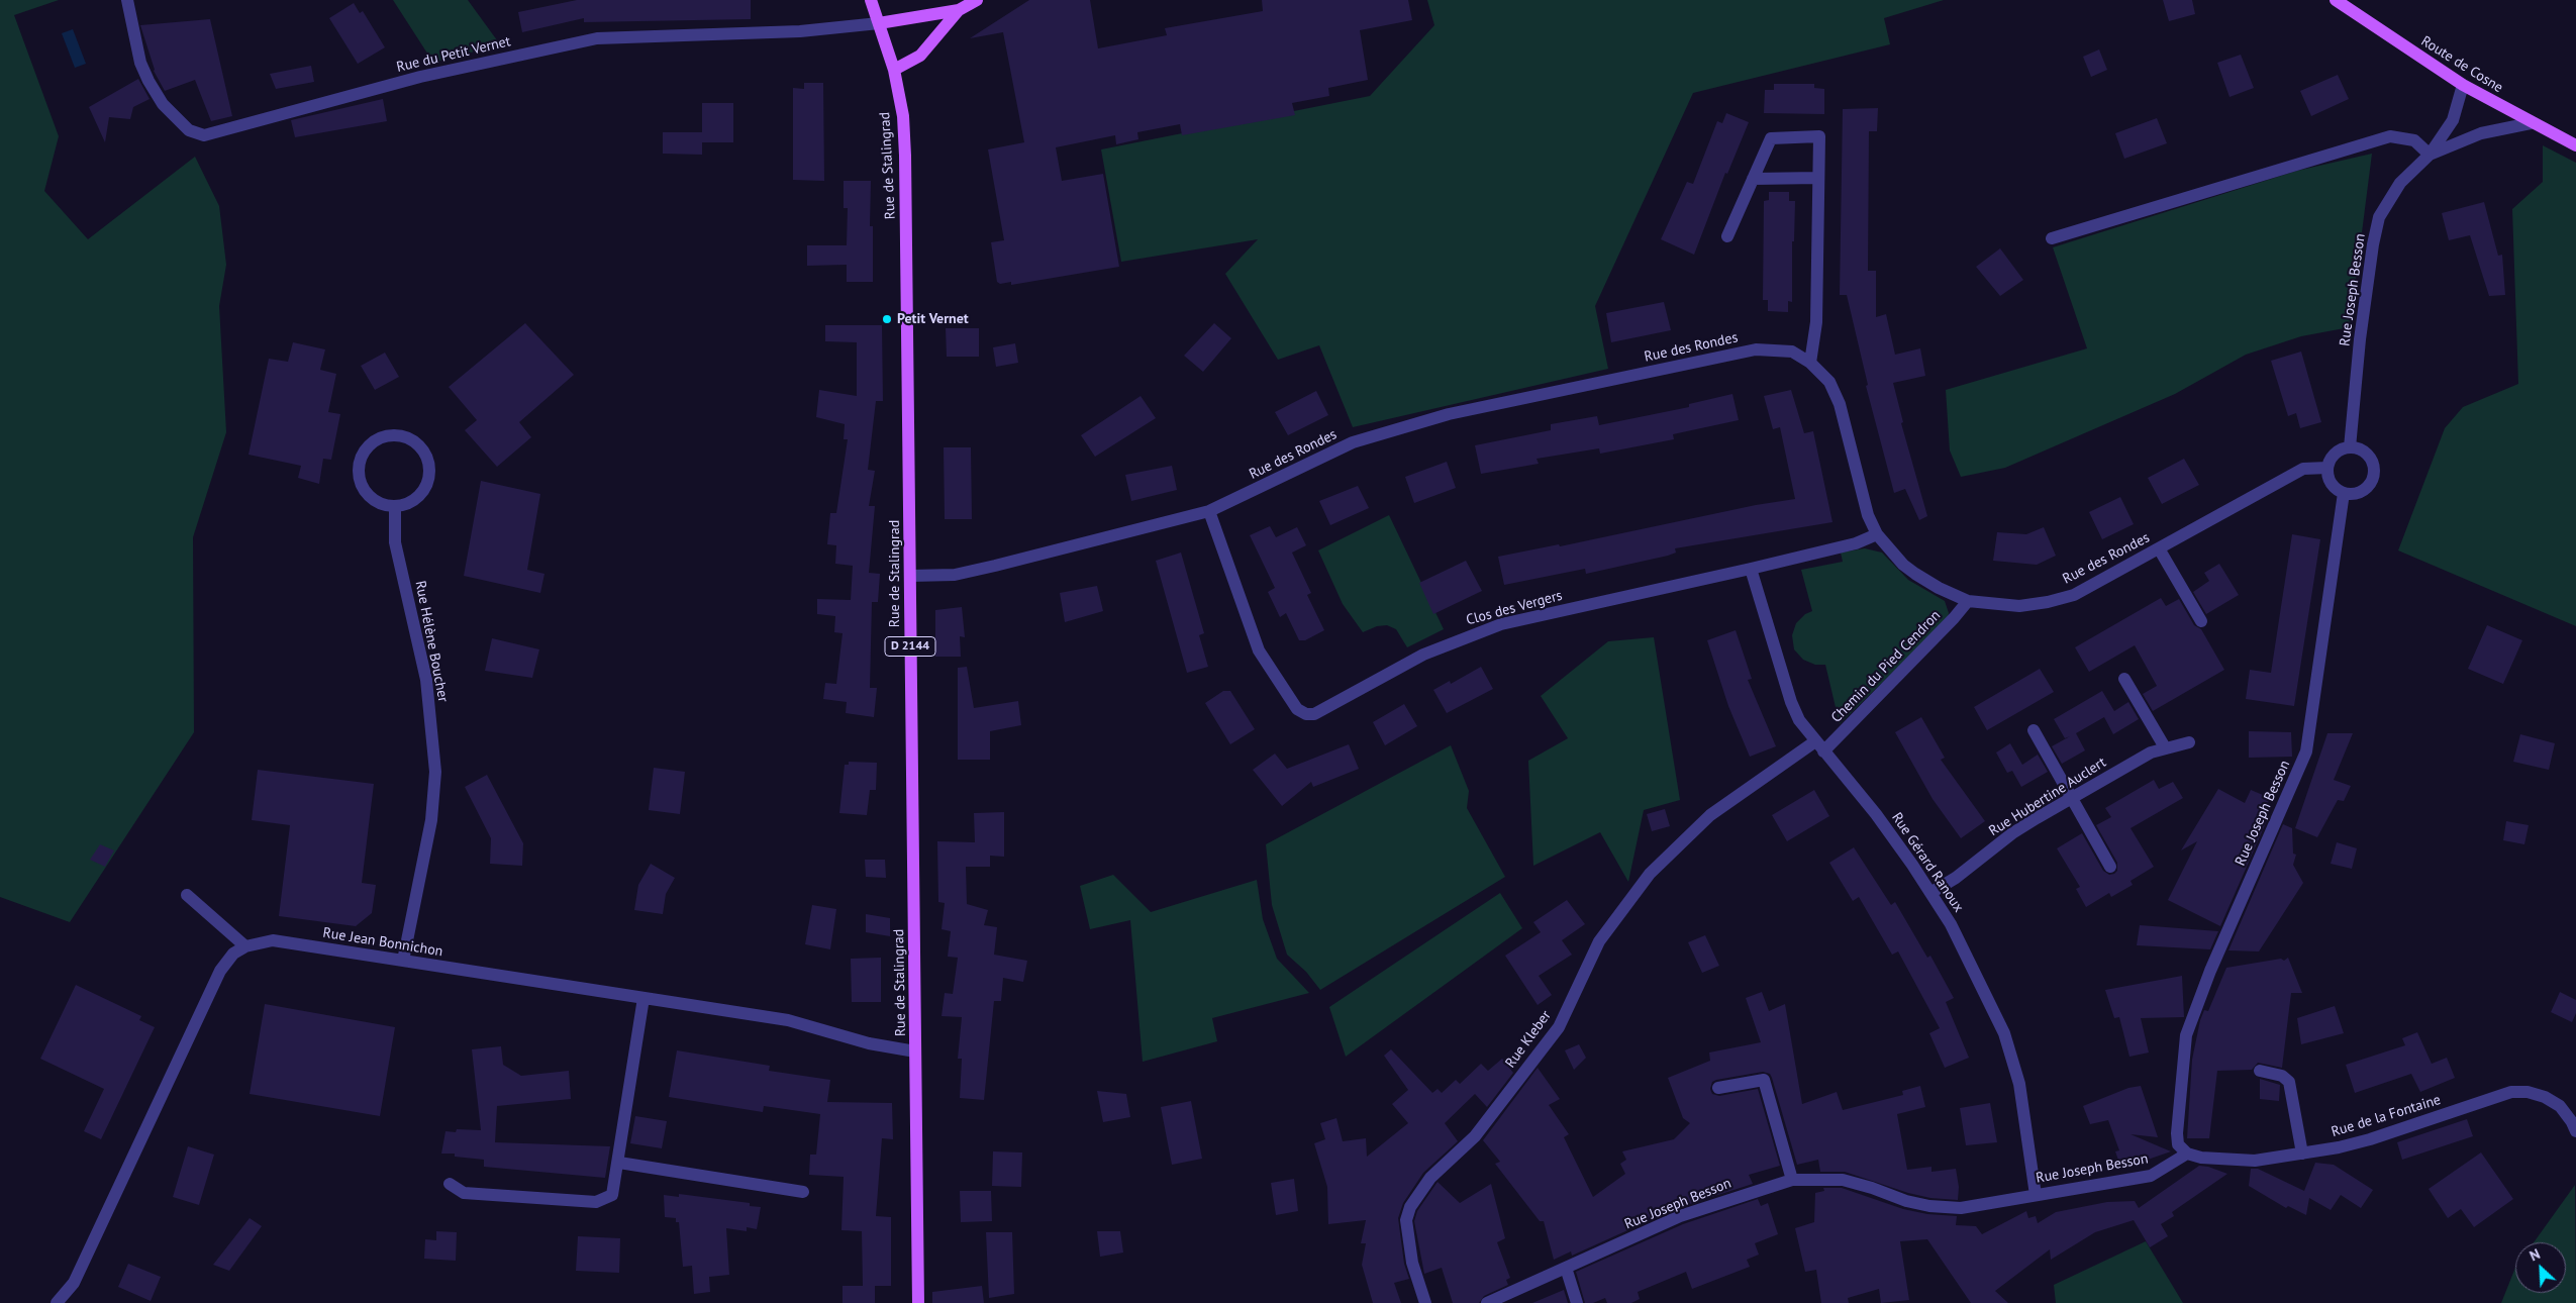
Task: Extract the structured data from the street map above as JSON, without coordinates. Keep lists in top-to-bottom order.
{
  "streets": {
    "main road": ["Route de Cosne", "Rue de Stalingrad", "D 2144"],
    "street": [
      "Rue du Petit Vernet",
      "Rue Joseph Besson",
      "Rue des Rondes",
      "Clos des Vergers",
      "Rue Hélène Boucher",
      "Chemin du Pied Cendron",
      "Rue Hubertine Auclert",
      "Rue Gérard Ranoux",
      "Rue Jean Bonnichon",
      "Rue Kleber",
      "Rue de la Fontaine"
    ]
  },
  "crossings": [
    ["Rue du Petit Vernet", "Rue de Stalingrad"],
    ["Route de Cosne", "Rue Joseph Besson"],
    ["Rue de Stalingrad", "Rue des Rondes"],
    ["Rue de Stalingrad", "Rue Jean Bonnichon"],
    ["Rue Joseph Besson", "Rue des Rondes"],
    ["Rue Joseph Besson", "Rue Gérard Ranoux"],
    ["Rue Joseph Besson", "Rue de la Fontaine"],
    ["Rue des Rondes", "Clos des Vergers"],
    ["Rue des Rondes", "Chemin du Pied Cendron"],
    ["Clos des Vergers", "Rue Gérard Ranoux"],
    ["Rue Hélène Boucher", "Rue Jean Bonnichon"],
    ["Chemin du Pied Cendron", "Rue Gérard Ranoux"],
    ["Rue Hubertine Auclert", "Rue Gérard Ranoux"],
    ["Rue Gérard Ranoux", "Rue Kleber"]
  ],
  "places": ["Petit Vernet"],
  "north": "top left"
}
